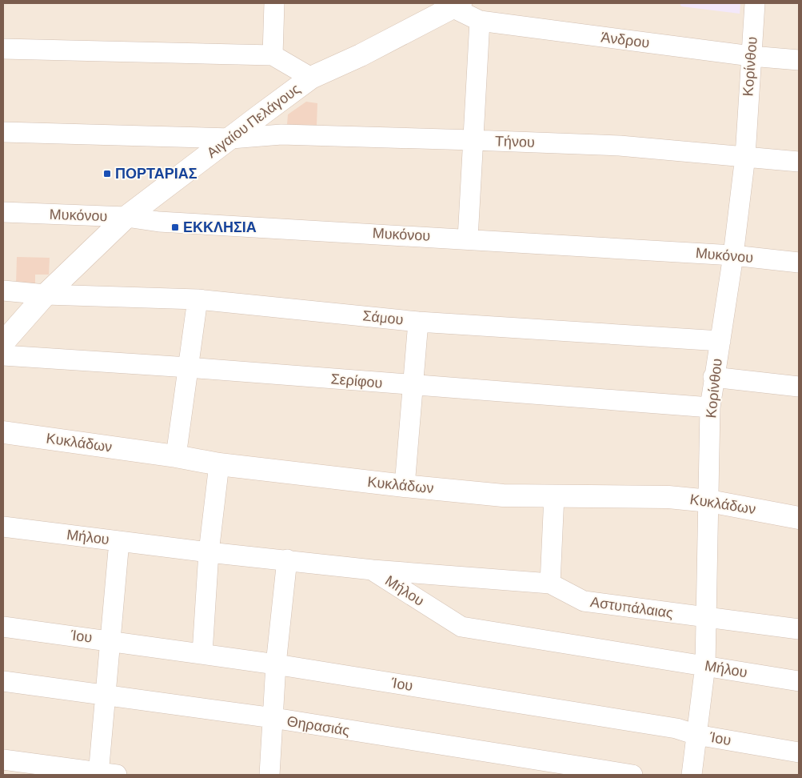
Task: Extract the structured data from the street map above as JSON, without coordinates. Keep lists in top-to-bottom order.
{
  "streets": {
    "street": [
      "Άνδρου",
      "Κορίνθου",
      "Αιγαίου Πελάγους",
      "Τήνου",
      "Μυκόνου",
      "Σάμου",
      "Σερίφου",
      "Κυκλάδων",
      "Μήλου",
      "Αστυπάλαιας",
      "Ίου",
      "Θηρασιάς"
    ]
  },
  "crossings": [
    ["Άνδρου", "Κορίνθου"],
    ["Άνδρου", "Αιγαίου Πελάγους"],
    ["Κορίνθου", "Τήνου"],
    ["Κορίνθου", "Μυκόνου"],
    ["Κορίνθου", "Σάμου"],
    ["Κορίνθου", "Σερίφου"],
    ["Κορίνθου", "Κυκλάδων"],
    ["Κορίνθου", "Μήλου"],
    ["Κορίνθου", "Αστυπάλαιας"],
    ["Κορίνθου", "Ίου"],
    ["Αιγαίου Πελάγους", "Τήνου"],
    ["Αιγαίου Πελάγους", "Μυκόνου"],
    ["Αιγαίου Πελάγους", "Σάμου"],
    ["Μήλου", "Αστυπάλαιας"]
  ],
  "places": {
    "transit": ["ΠΟΡΤΑΡΙΑΣ", "ΕΚΚΛΗΣΙΑ"]
  }
}
